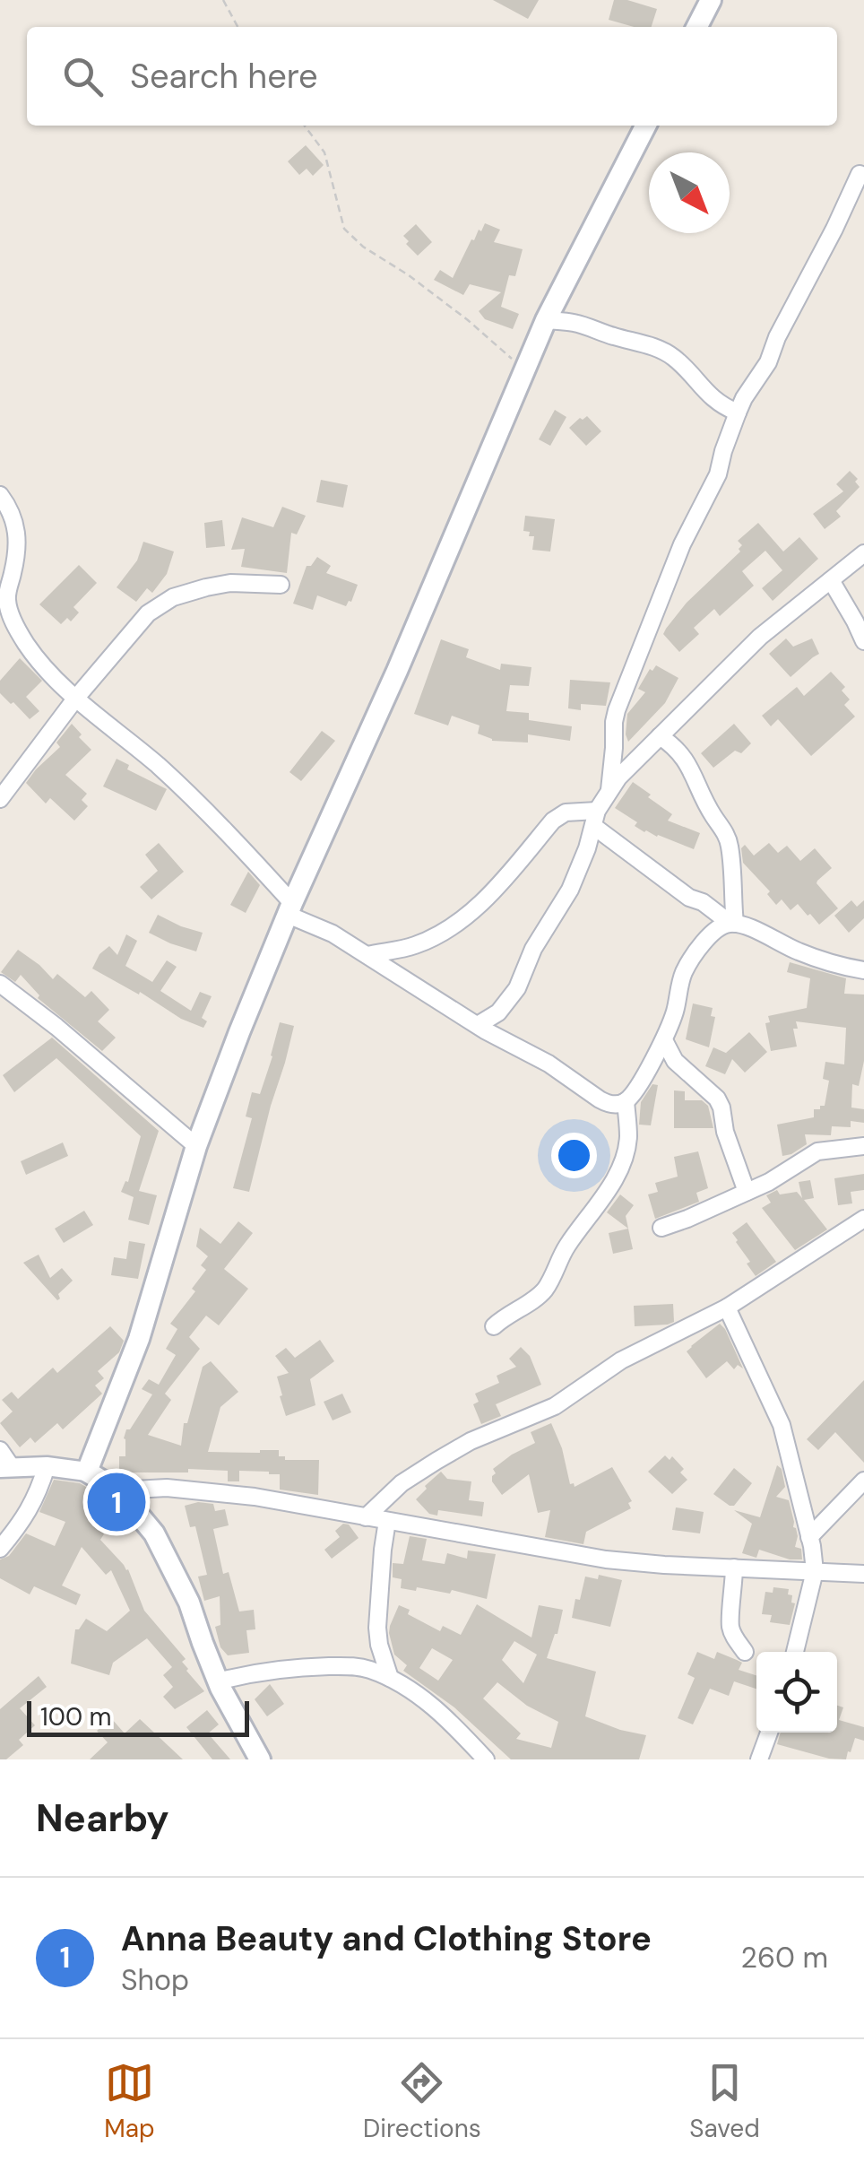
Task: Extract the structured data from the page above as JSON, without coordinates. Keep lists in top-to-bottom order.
{
  "scale_bar": "100 m",
  "north": "bottom right",
  "page": {
    "search": "Search here",
    "pins": "1",
    "scale": "100 m",
    "heading": "Nearby",
    "list": [
      {
        "mark": "1",
        "name": "Anna Beauty and Clothing Store",
        "note": "Shop",
        "value": "260 m"
      }
    ],
    "nav": ["Map", "Directions", "Saved"]
  }
}
